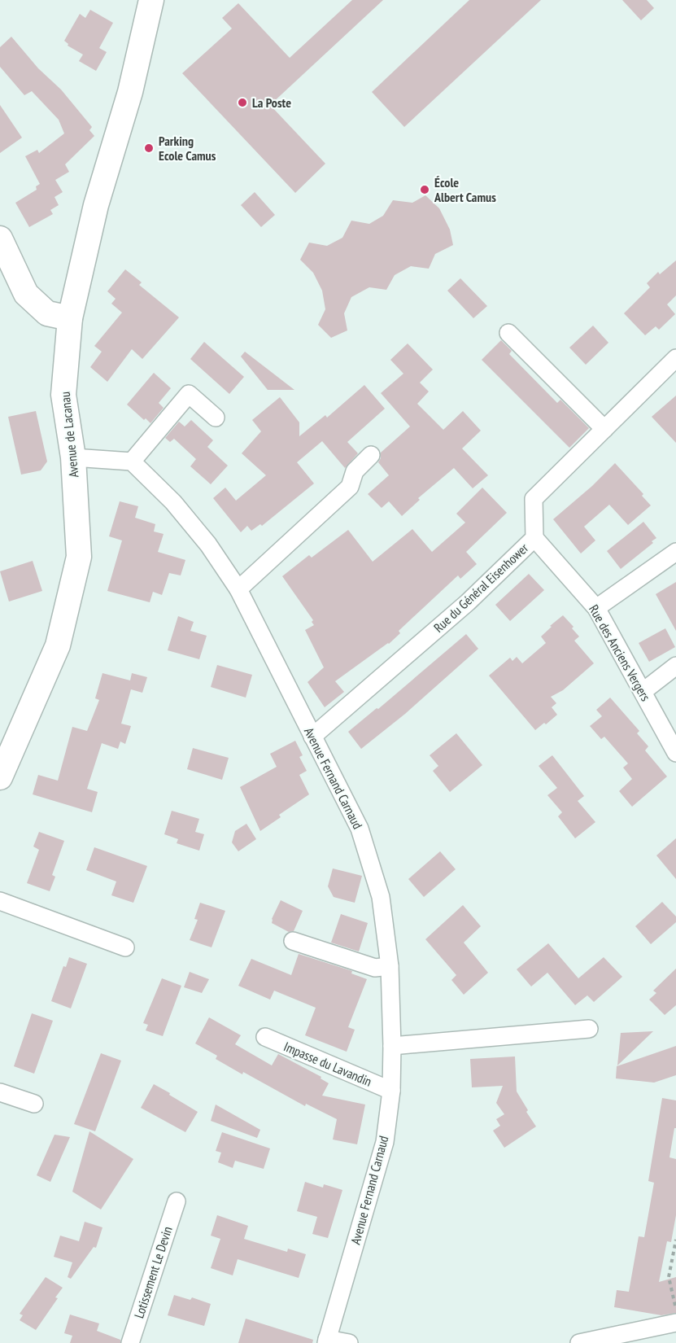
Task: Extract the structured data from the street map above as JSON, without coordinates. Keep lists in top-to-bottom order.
{
  "streets": {
    "street": [
      "Avenue de Lacanau",
      "Rue du Général Eisenhower",
      "Rue des Anciens Vergers",
      "Avenue Fernand Carnaud",
      "Impasse du Lavandin",
      "Lotissement Le Devin"
    ]
  },
  "crossings": [
    ["Rue du Général Eisenhower", "Rue des Anciens Vergers"],
    ["Rue du Général Eisenhower", "Avenue Fernand Carnaud"],
    ["Avenue Fernand Carnaud", "Impasse du Lavandin"]
  ],
  "places": ["La Poste", "Parking Ecole Camus", "École Albert Camus"]
}
